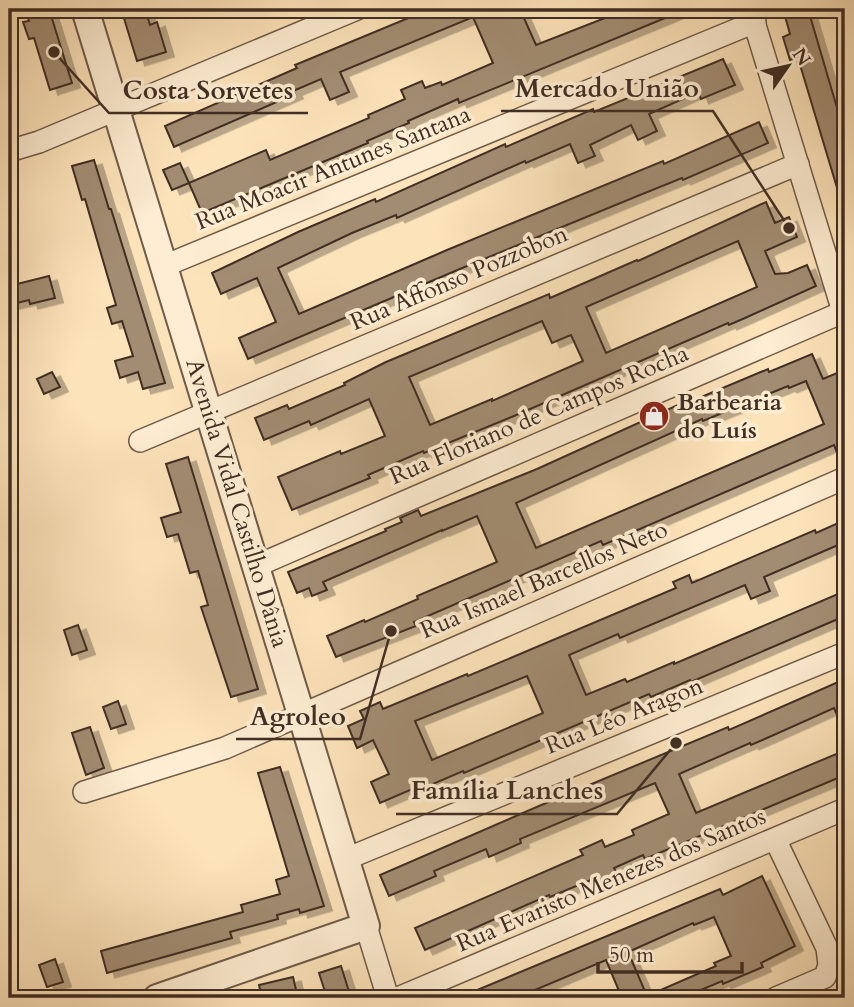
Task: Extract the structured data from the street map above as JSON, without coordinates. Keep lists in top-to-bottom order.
{
  "streets": {
    "street": [
      "Rua Moacir Antunes Santana",
      "Rua Affonso Pozzobon",
      "Rua Floriano de Campos Rocha",
      "Avenida Vidal Castilho Dânia",
      "Rua Ismael Barcellos Neto",
      "Rua Léo Aragon",
      "Rua Evaristo Menezes dos Santos"
    ]
  },
  "crossings": [
    ["Rua Moacir Antunes Santana", "Avenida Vidal Castilho Dânia"],
    ["Rua Affonso Pozzobon", "Avenida Vidal Castilho Dânia"],
    ["Rua Floriano de Campos Rocha", "Avenida Vidal Castilho Dânia"],
    ["Avenida Vidal Castilho Dânia", "Rua Ismael Barcellos Neto"],
    ["Avenida Vidal Castilho Dânia", "Rua Léo Aragon"]
  ],
  "places": {
    "other": [
      "Costa Sorvetes",
      "Mercado União",
      "Agroleo",
      "Família Lanches"
    ],
    "shop": ["Barbearia do Luís"]
  },
  "scale_bar": "50 m",
  "north": "top right"
}
